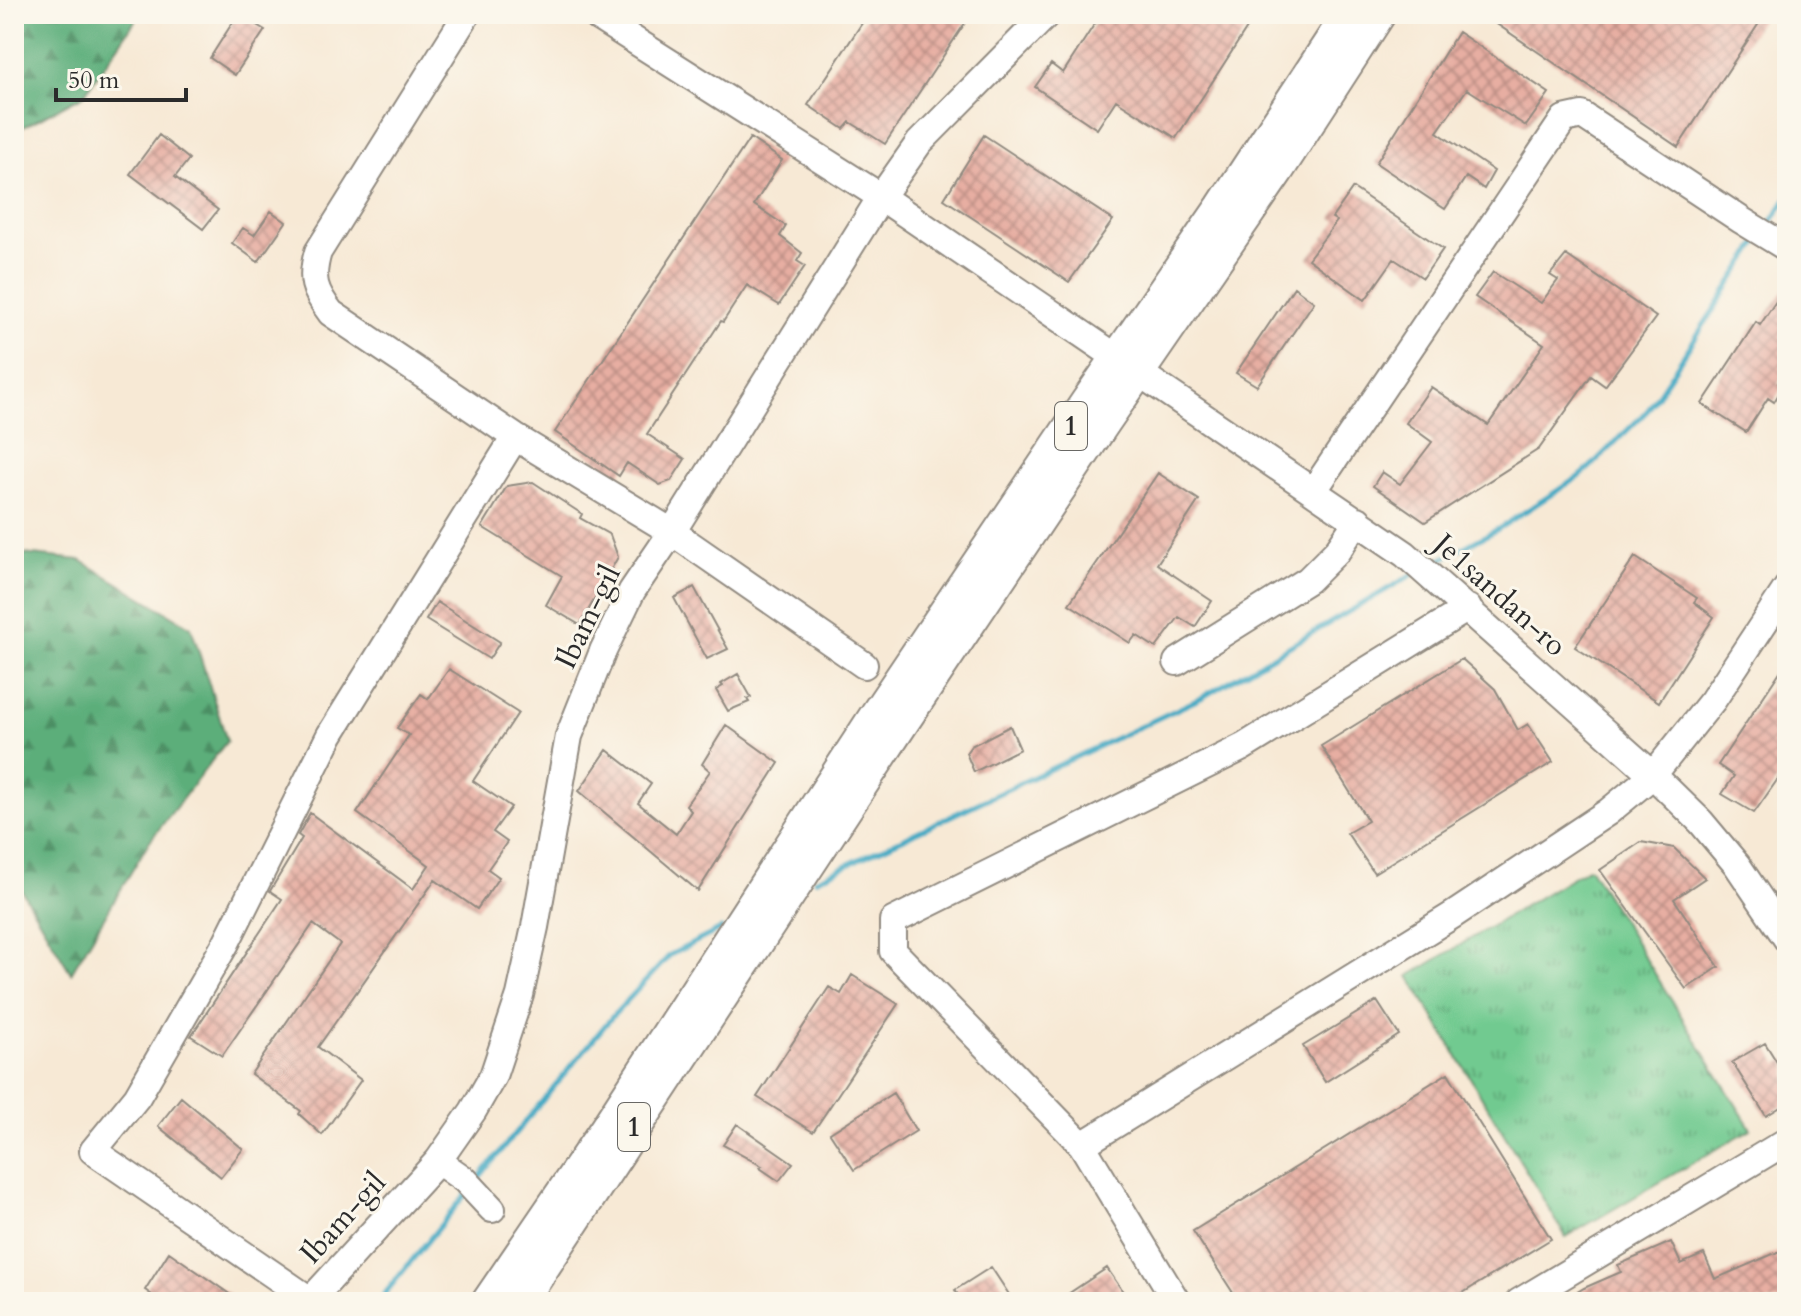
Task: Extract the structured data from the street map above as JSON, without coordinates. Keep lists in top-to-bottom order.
{
  "streets": {
    "main road": ["1"],
    "street": ["Je1sandan-ro", "Ibam-gil"]
  },
  "crossings": [
    ["1", "Je1sandan-ro"],
    ["Je1sandan-ro", "Ibam-gil"]
  ],
  "scale_bar": "50 m"
}
